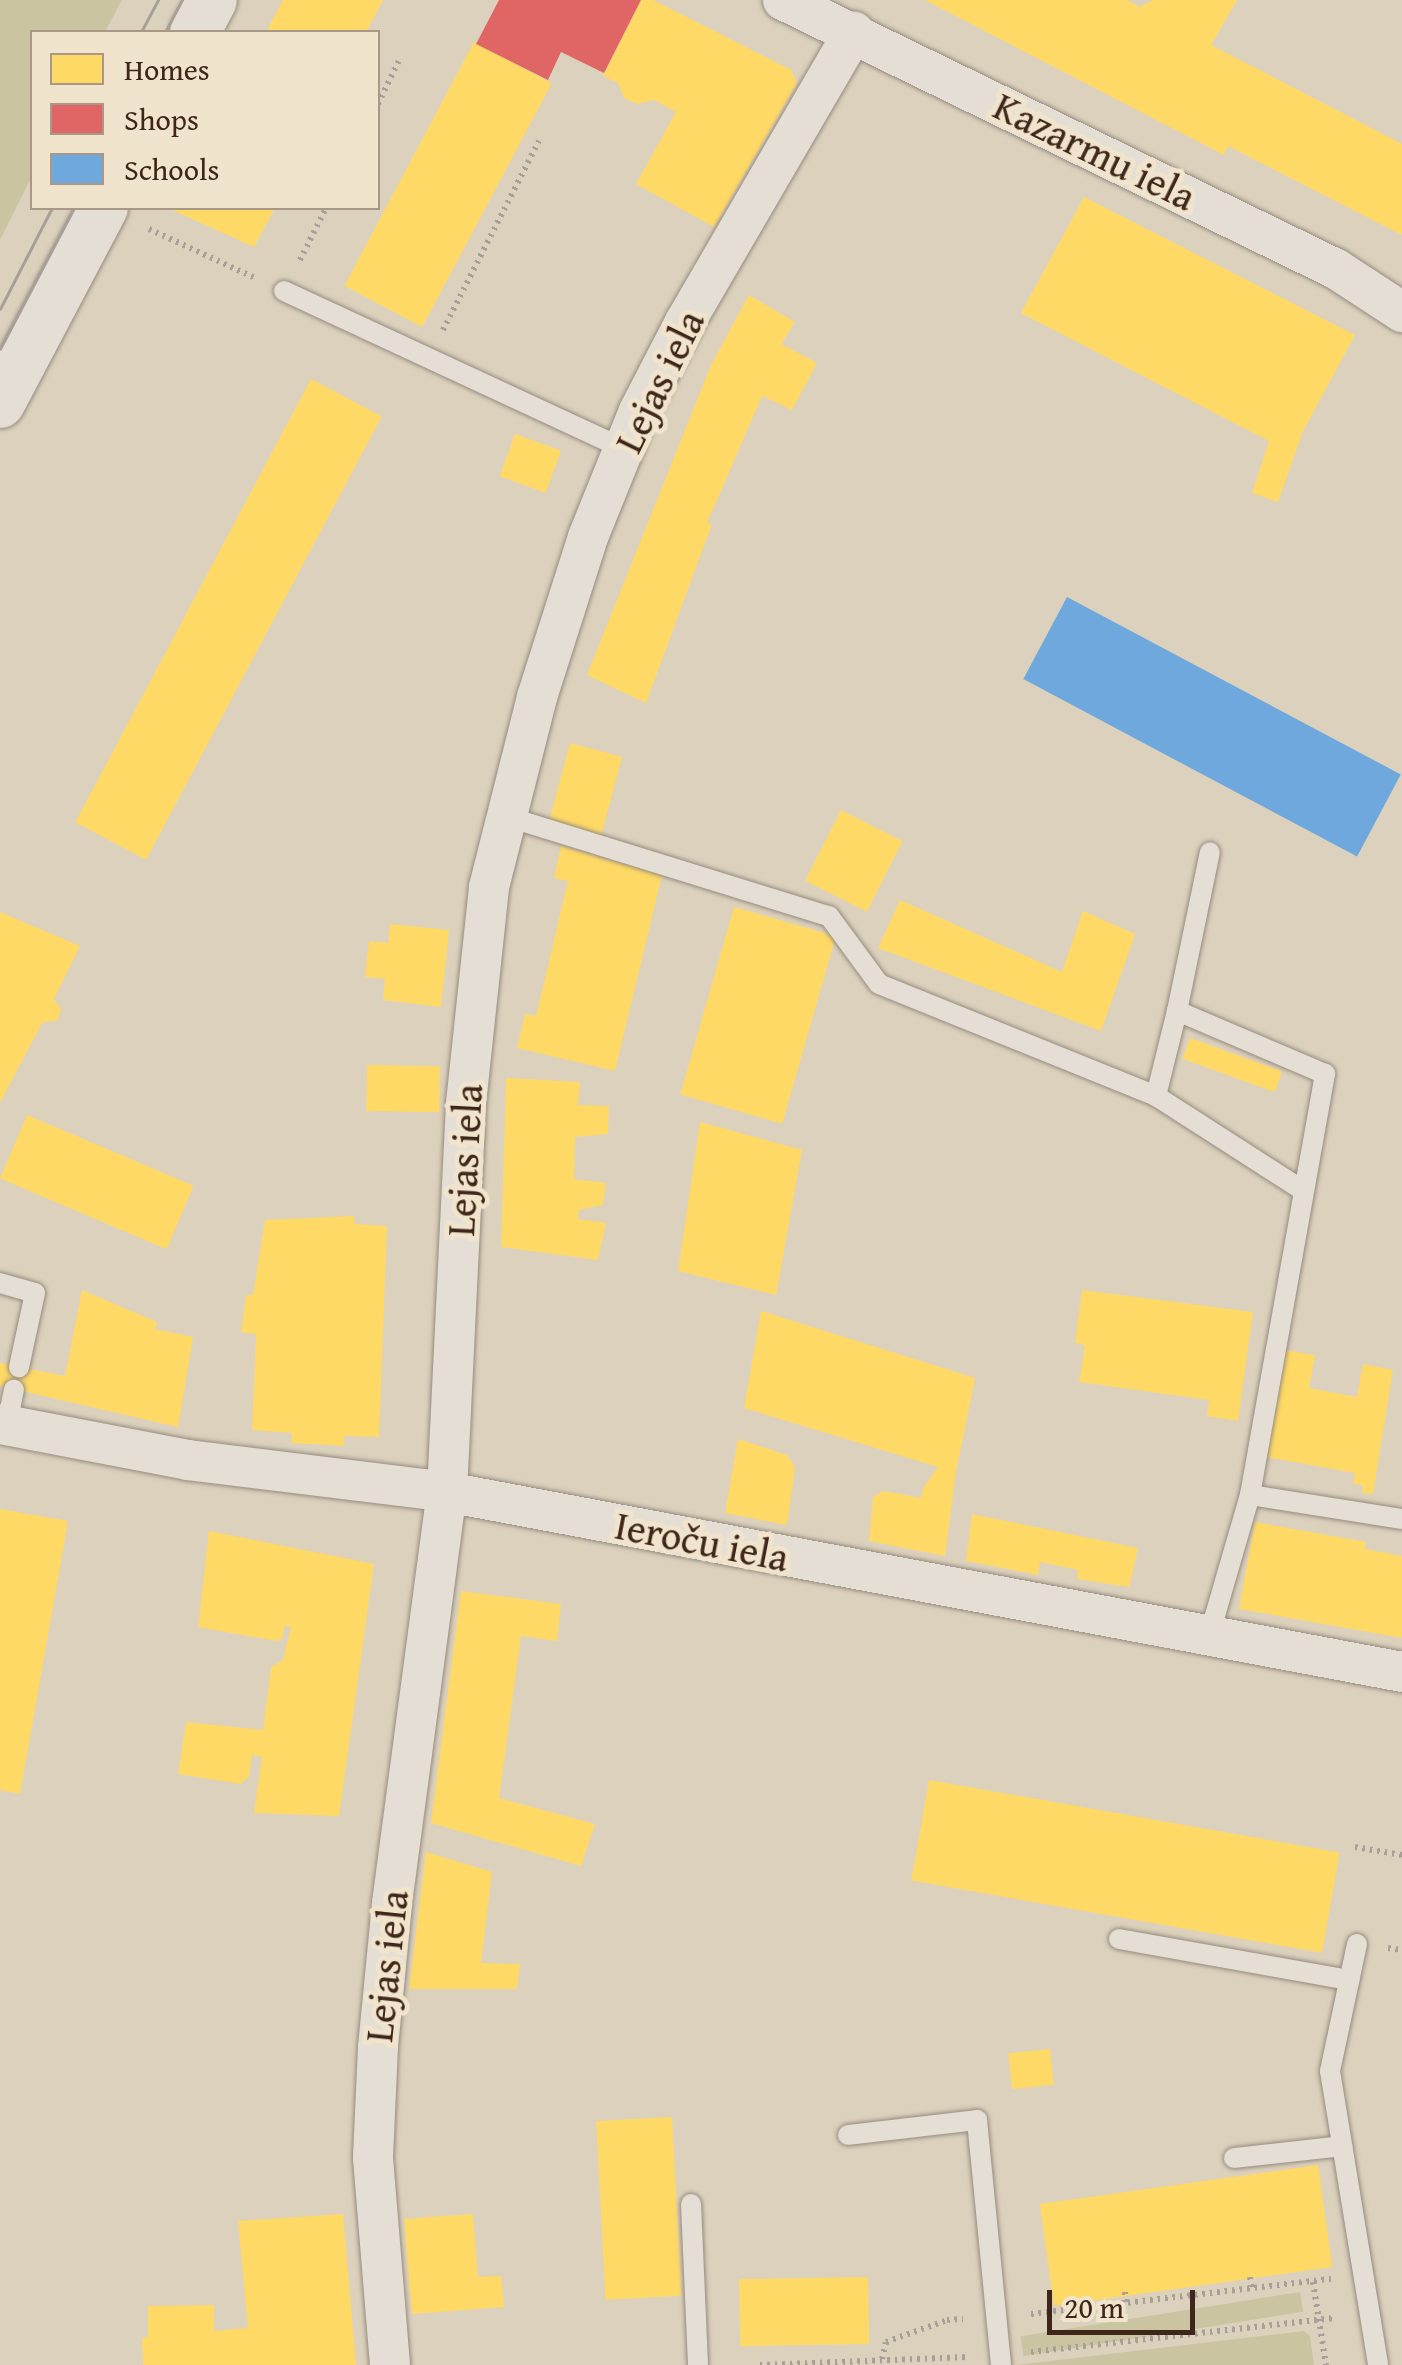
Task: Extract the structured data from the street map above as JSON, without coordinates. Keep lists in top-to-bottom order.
{
  "streets": {
    "street": ["Kazarmu iela", "Lejas iela", "Ieroču iela"]
  },
  "crossings": [
    ["Kazarmu iela", "Lejas iela"],
    ["Lejas iela", "Ieroču iela"]
  ],
  "legend": ["Homes", "Shops", "Schools"],
  "scale_bar": "20 m"
}
